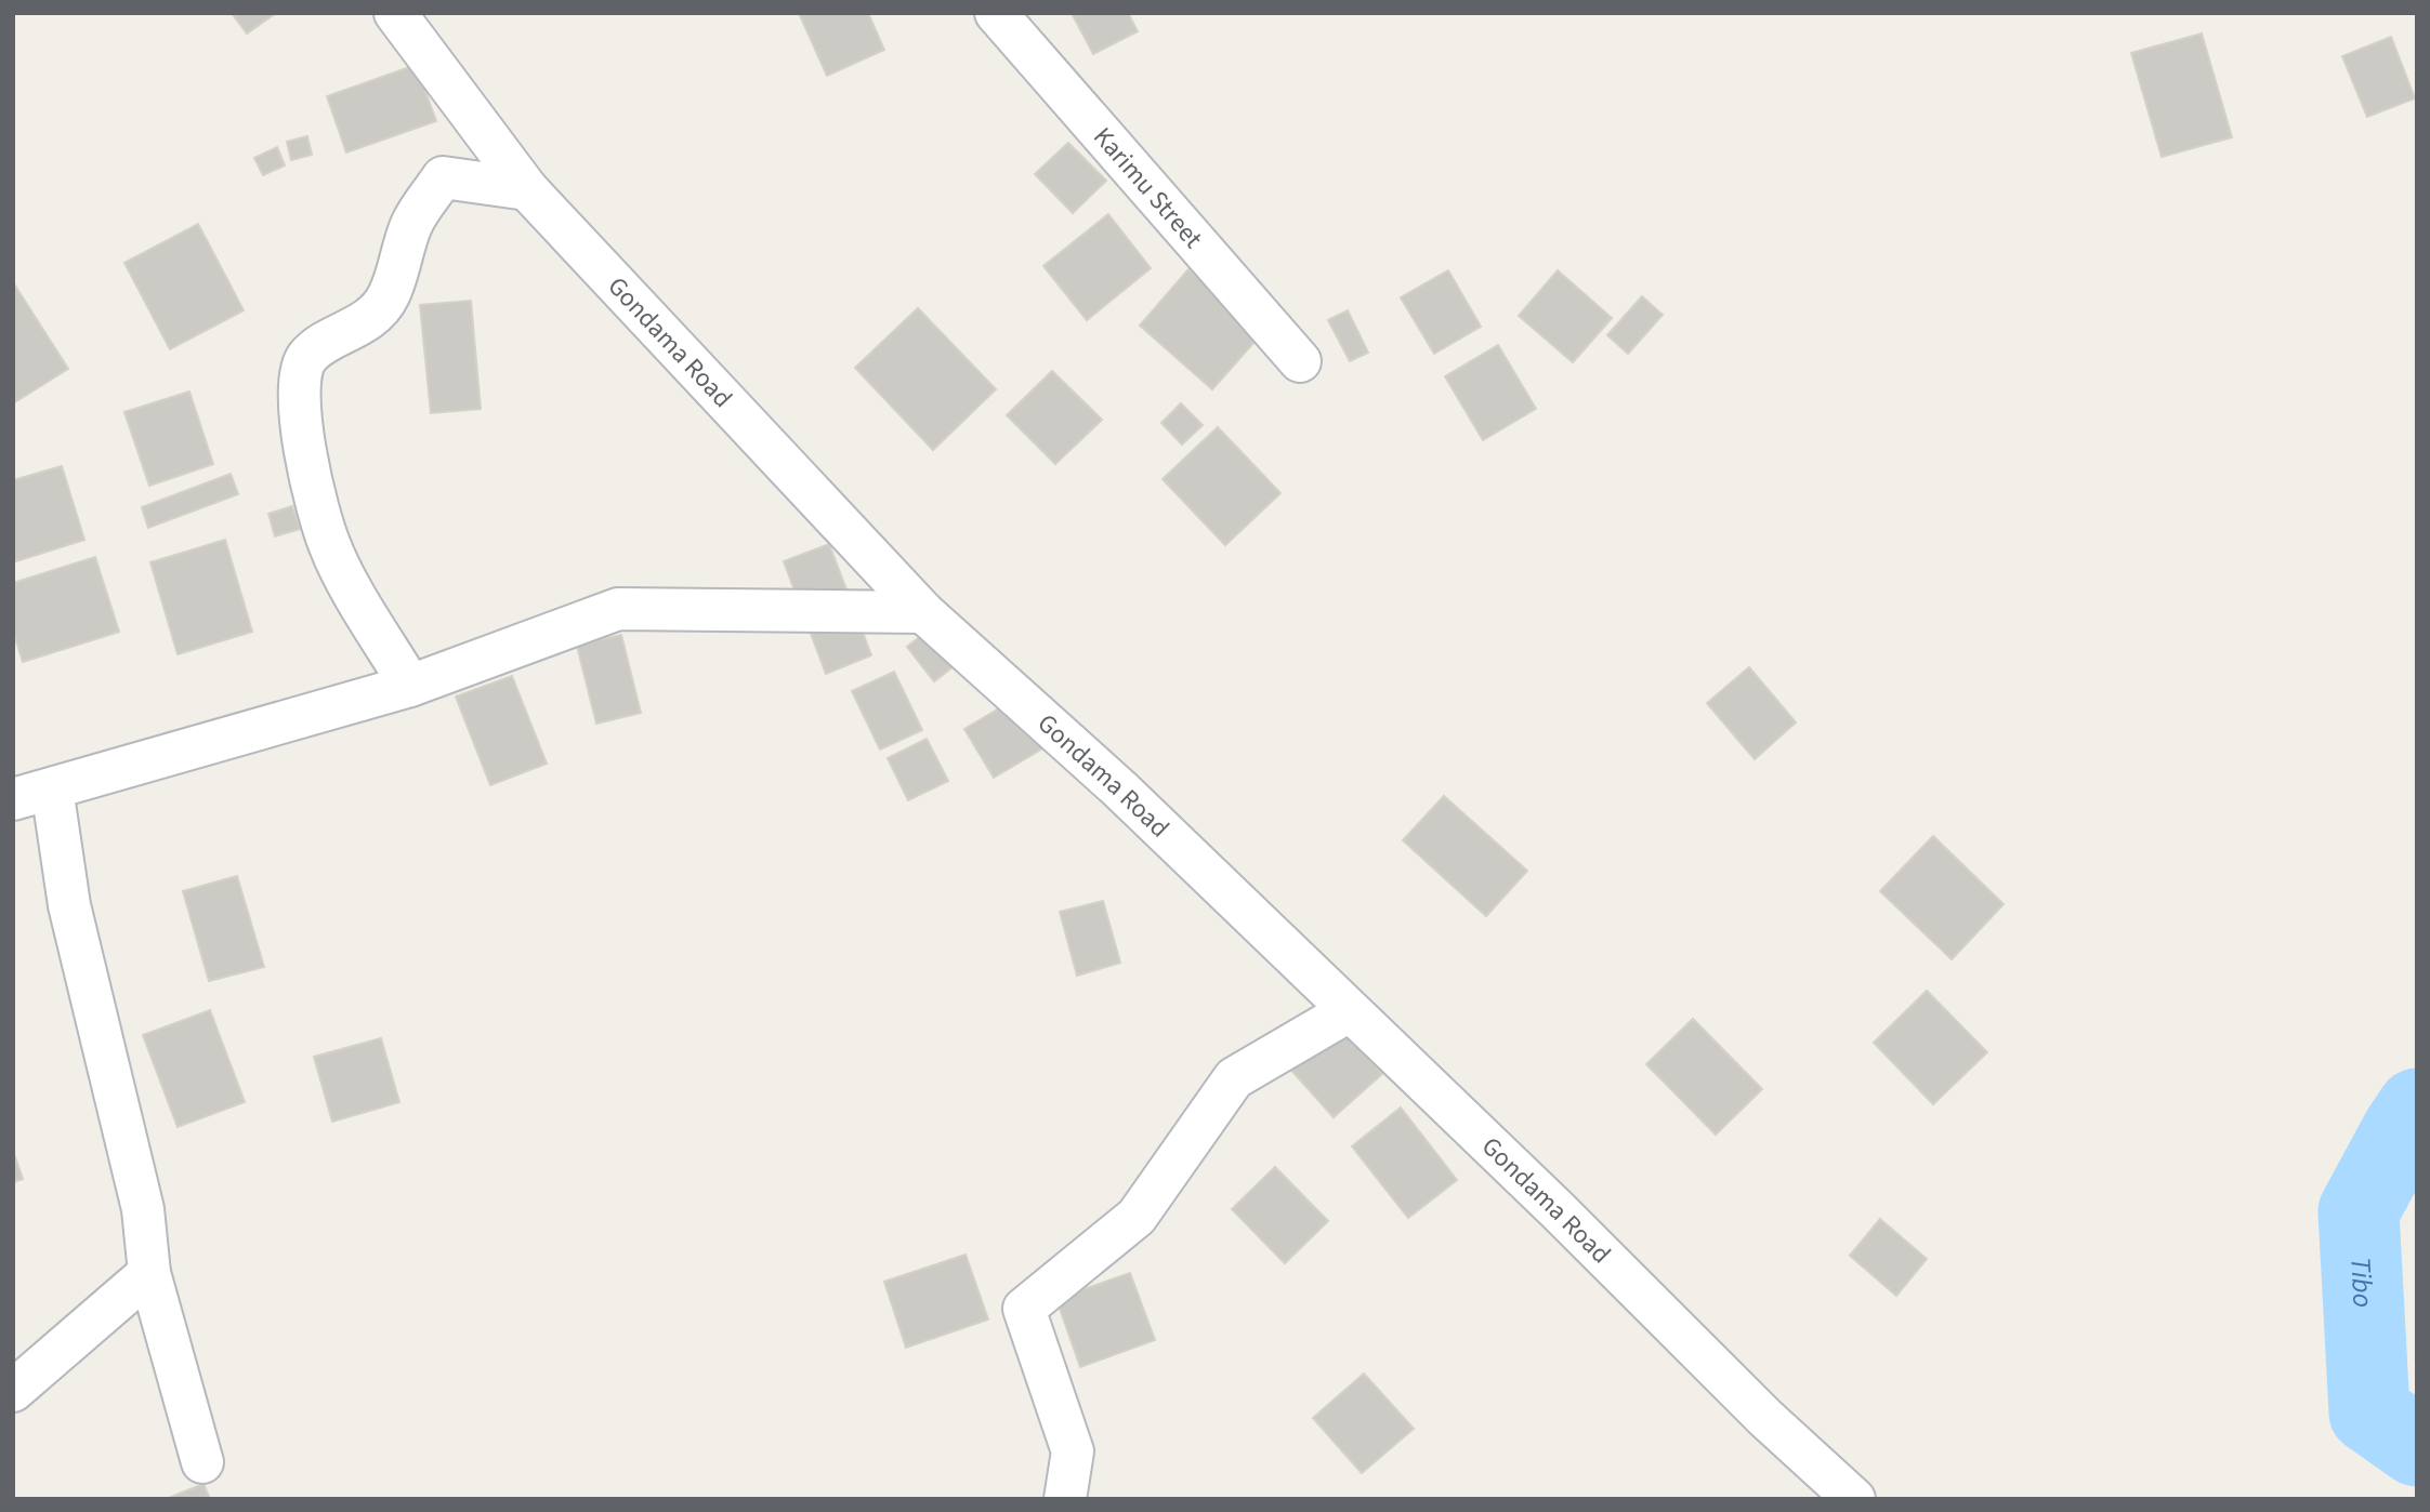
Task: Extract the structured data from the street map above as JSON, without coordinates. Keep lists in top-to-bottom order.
{
  "streets": {
    "street": ["Karimu Street", "Gondama Road"]
  },
  "water": ["Tibo"]
}
